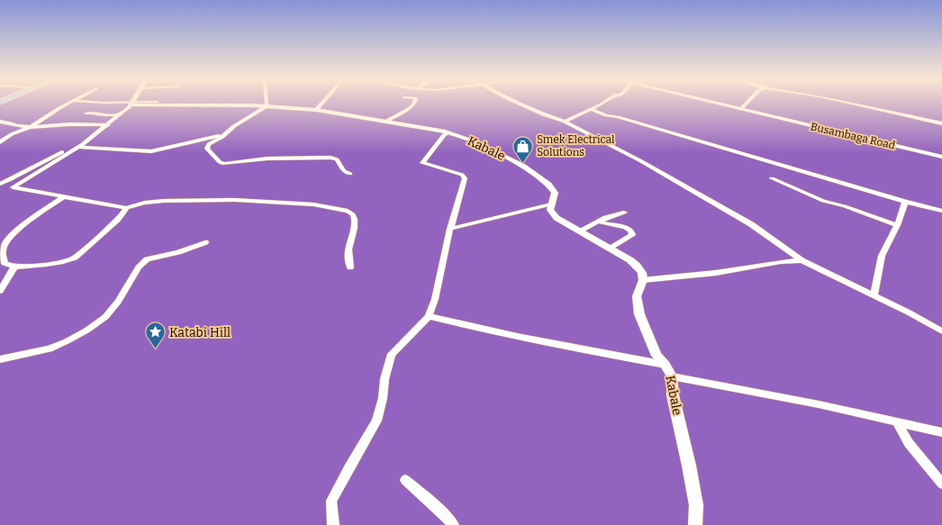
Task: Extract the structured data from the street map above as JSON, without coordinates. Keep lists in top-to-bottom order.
{
  "streets": {
    "street": ["Busambaga Road", "Kabale"]
  },
  "places": {
    "shop": ["Smek Electrical Solutions"],
    "place": ["Katabi Hill"]
  }
}
